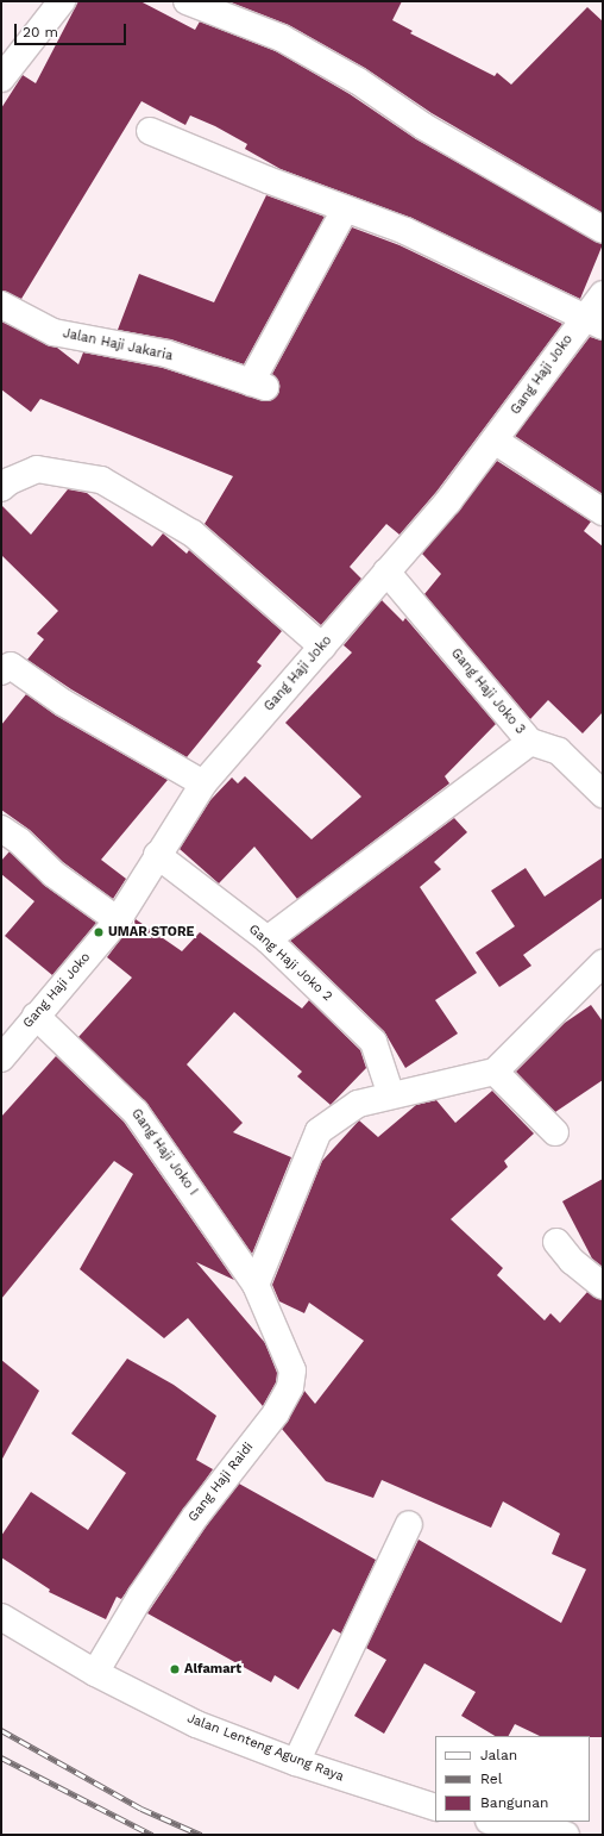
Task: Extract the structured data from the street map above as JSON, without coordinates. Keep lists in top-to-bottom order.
{
  "streets": {
    "street": [
      "Jalan Haji Jakaria",
      "Gang Haji Joko",
      "Gang Haji Joko 3",
      "Gang Haji Joko 2",
      "Gang Haji Joko I",
      "Gang Haji Raidi",
      "Jalan Lenteng Agung Raya"
    ]
  },
  "crossings": [
    ["Gang Haji Joko", "Gang Haji Joko 3"],
    ["Gang Haji Joko", "Gang Haji Joko 2"],
    ["Gang Haji Joko", "Gang Haji Joko I"],
    ["Gang Haji Joko I", "Gang Haji Raidi"],
    ["Gang Haji Raidi", "Jalan Lenteng Agung Raya"]
  ],
  "places": ["UMAR STORE", "Alfamart"],
  "legend": ["Jalan", "Rel", "Bangunan"],
  "scale_bar": "20 m"
}
